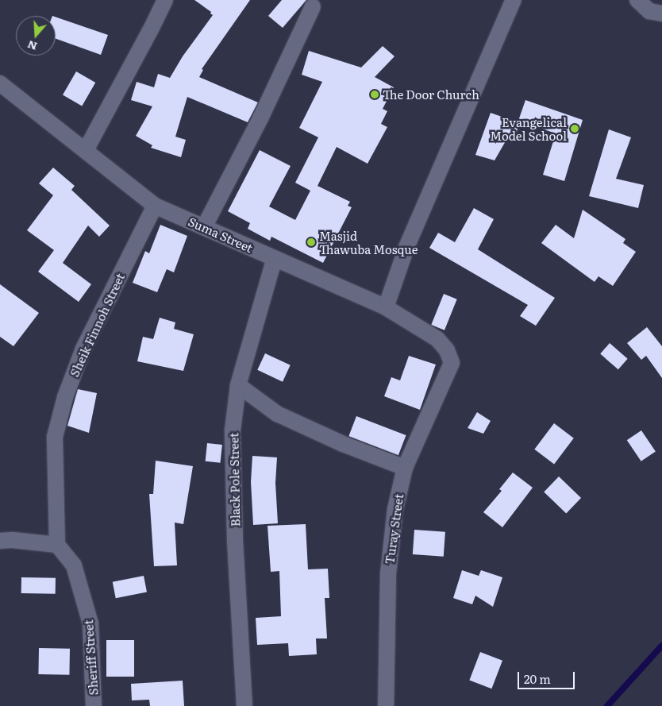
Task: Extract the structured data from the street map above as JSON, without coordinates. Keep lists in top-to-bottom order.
{
  "streets": {
    "street": [
      "Suma Street",
      "Sheik Finnoh Street",
      "Black Pole Street",
      "Turay Street",
      "Sheriff Street"
    ]
  },
  "crossings": [
    ["Suma Street", "Sheik Finnoh Street"],
    ["Suma Street", "Black Pole Street"],
    ["Suma Street", "Turay Street"],
    ["Sheik Finnoh Street", "Sheriff Street"]
  ],
  "places": ["The Door Church", "Evangelical Model School", "Masjid Thawuba Mosque"],
  "scale_bar": "20 m",
  "north": "bottom"
}
